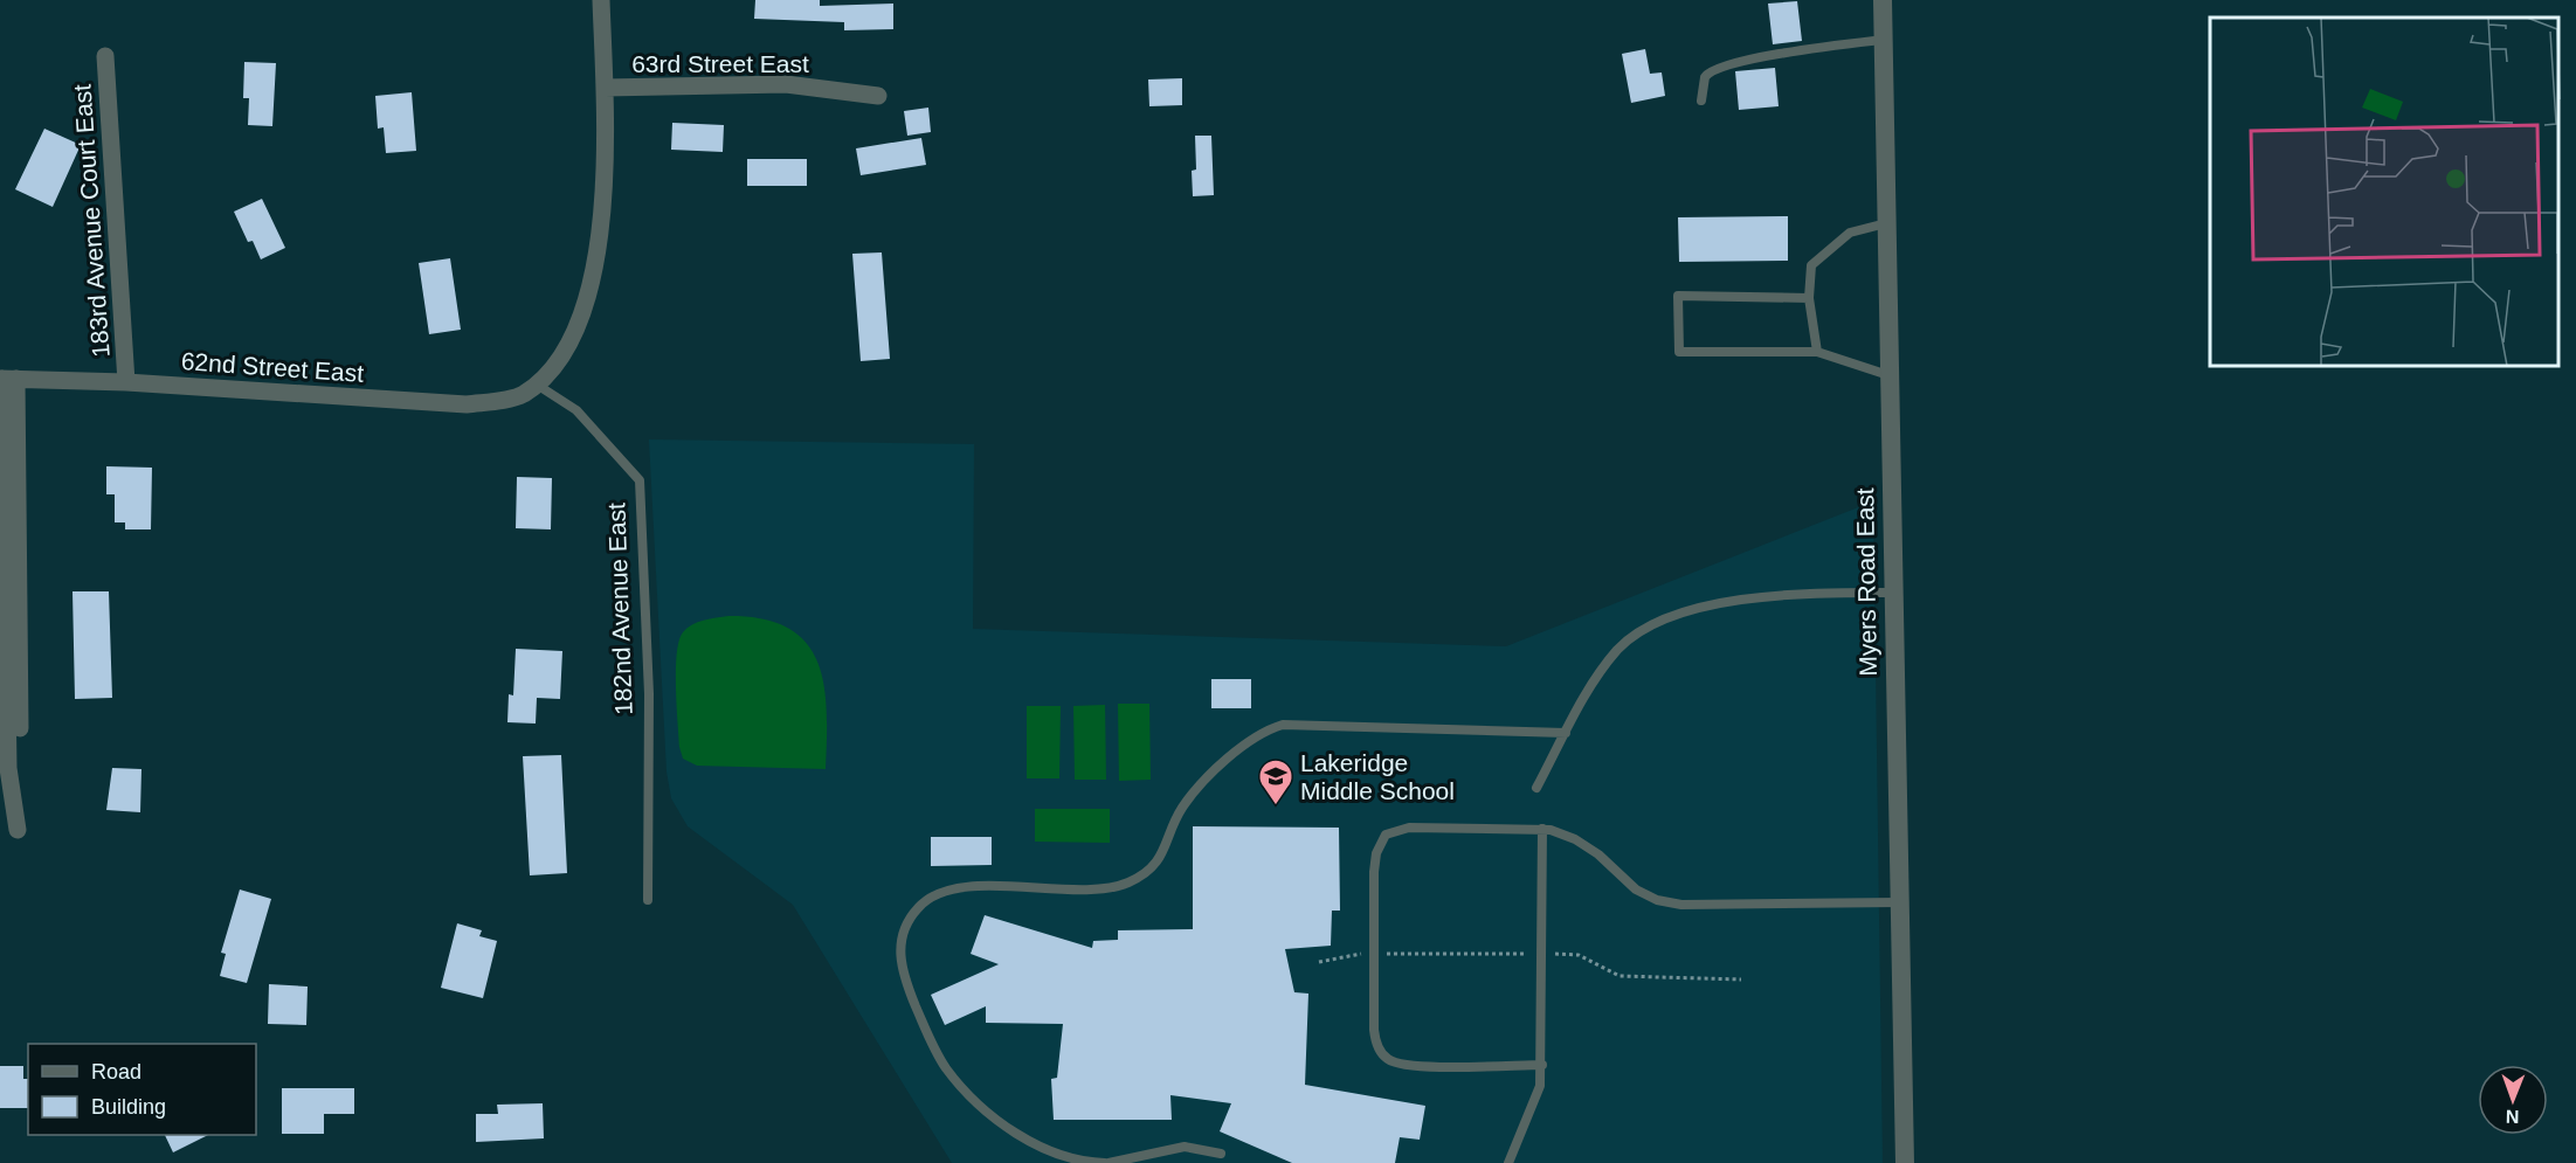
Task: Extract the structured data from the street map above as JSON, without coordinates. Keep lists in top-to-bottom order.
{
  "streets": {
    "street": [
      "63rd Street East",
      "183rd Avenue Court East",
      "62nd Street East",
      "Myers Road East"
    ],
    "lane": ["182nd Avenue East"]
  },
  "crossings": [
    ["183rd Avenue Court East", "62nd Street East"],
    ["62nd Street East", "182nd Avenue East"]
  ],
  "places": {
    "school or university": ["Lakeridge Middle School"]
  },
  "legend": ["Road", "Building"],
  "north": "bottom"
}
